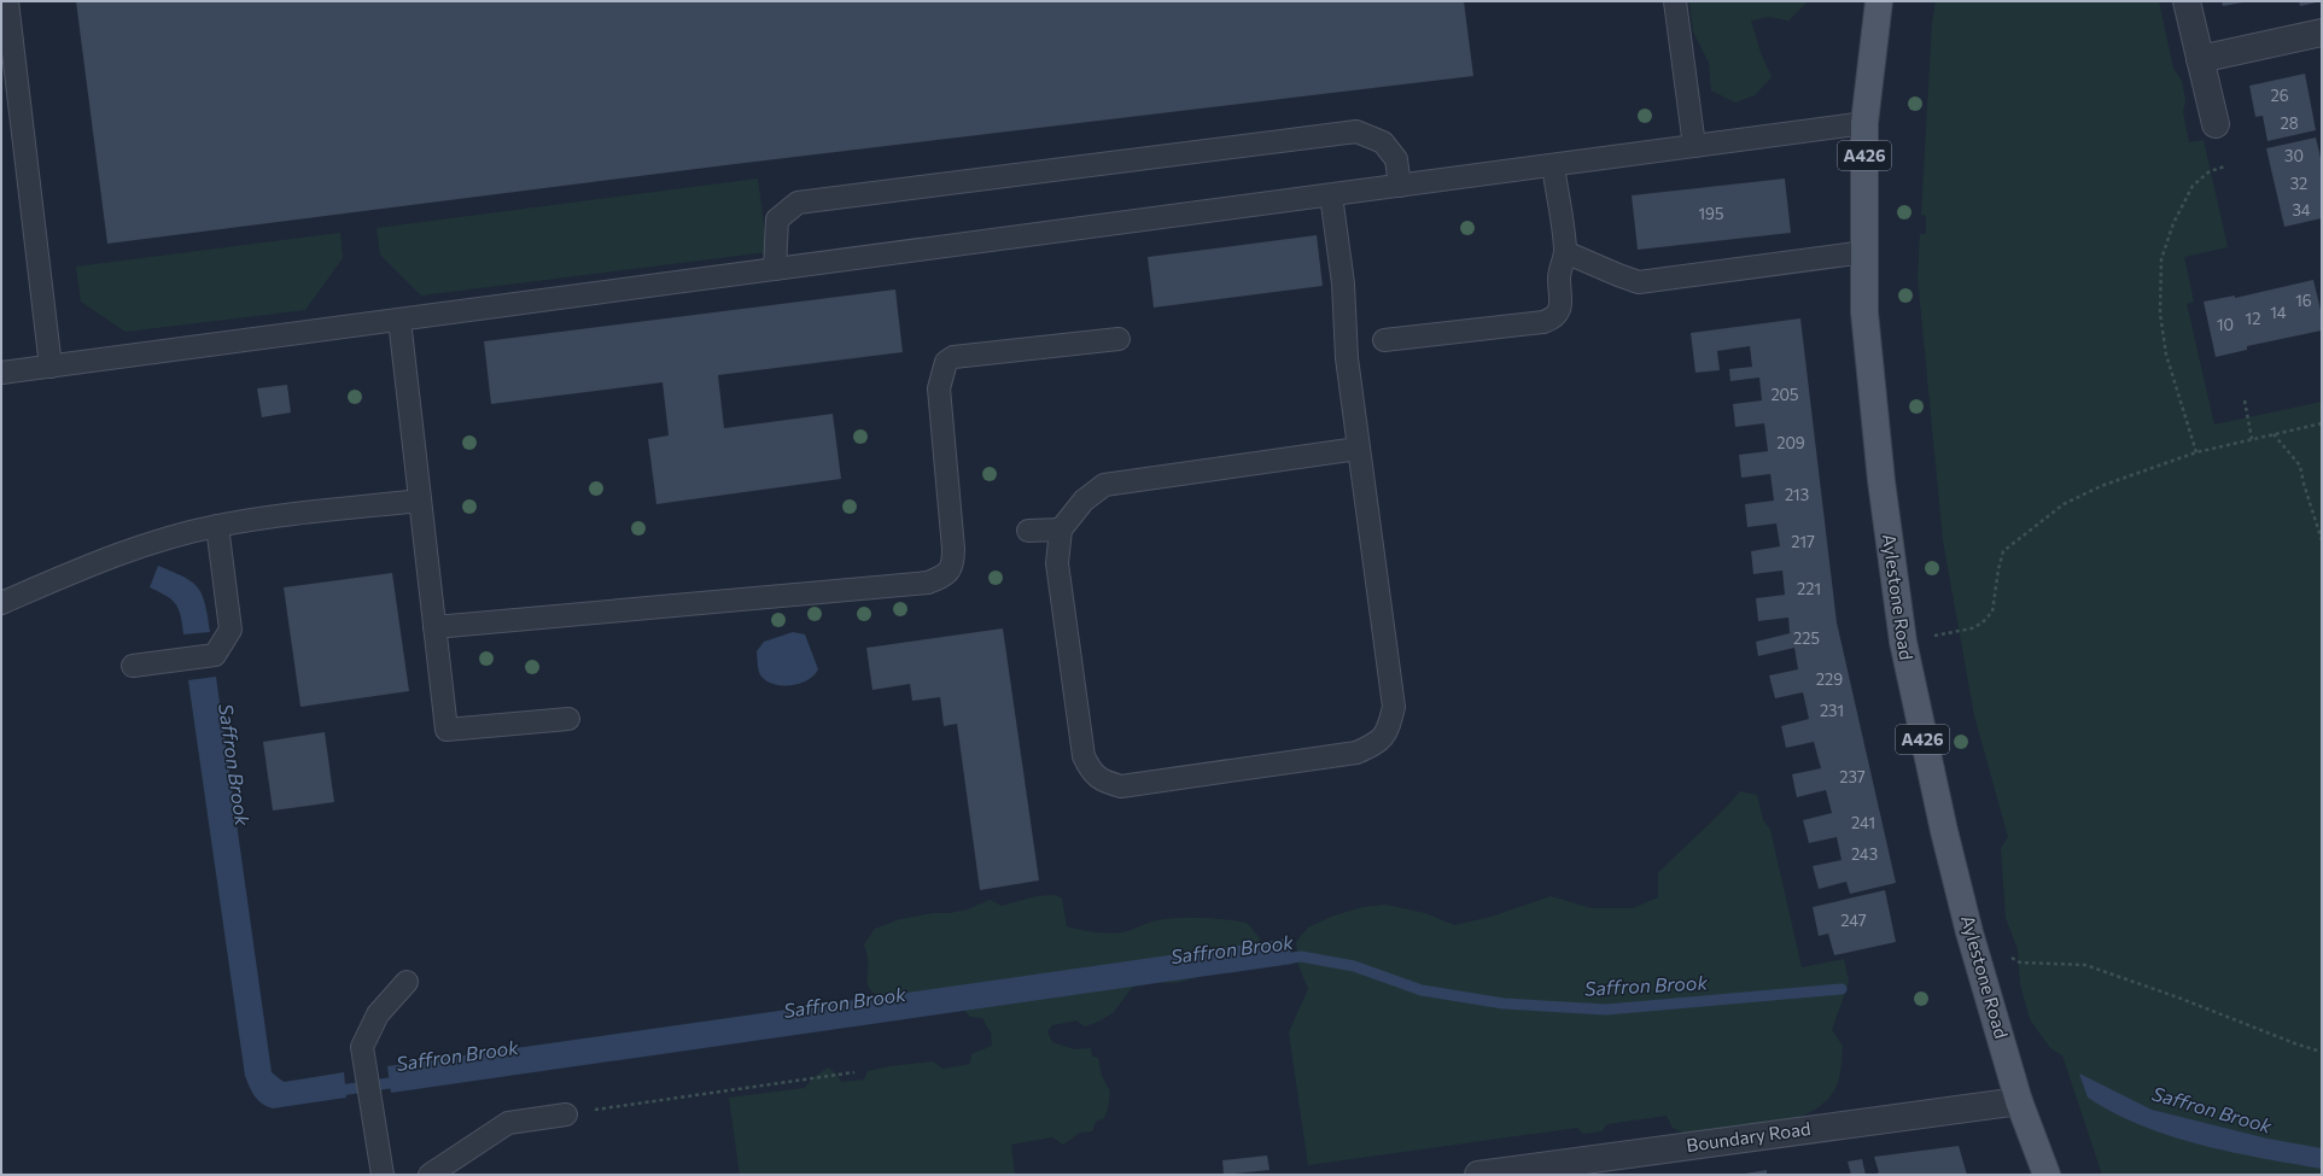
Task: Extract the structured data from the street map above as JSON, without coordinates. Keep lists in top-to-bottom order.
{
  "streets": {
    "main road": ["A426", "Aylestone Road"],
    "street": ["Boundary Road"]
  },
  "crossings": [
    ["Aylestone Road", "Boundary Road"]
  ],
  "water": ["Saffron Brook"],
  "house_numbers": [
    "26",
    "28",
    "30",
    "32",
    "34",
    "195",
    "16",
    "14",
    "12",
    "10",
    "205",
    "209",
    "213",
    "217",
    "221",
    "225",
    "229",
    "231",
    "237",
    "241",
    "243",
    "247"
  ]
}
